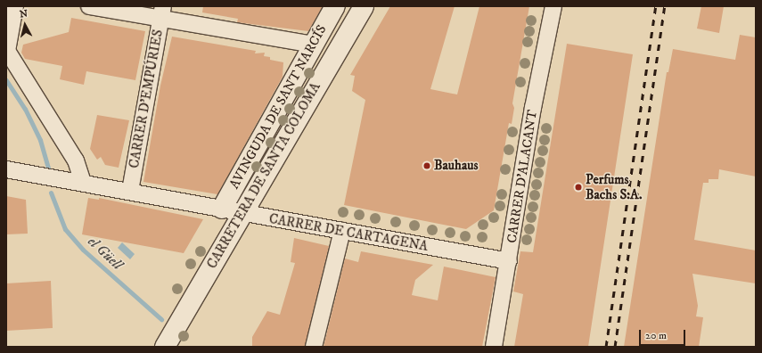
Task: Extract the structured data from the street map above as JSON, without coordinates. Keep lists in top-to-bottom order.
{
  "streets": {
    "street": [
      "CARRER D'EMPÚRIES",
      "AVINGUDA DE SANT NARCÍS",
      "CARRETERA DE SANTA COLOMA",
      "CARRER D'ALACANT",
      "CARRER DE CARTAGENA"
    ]
  },
  "crossings": [
    ["CARRER D'EMPÚRIES", "CARRER DE CARTAGENA"],
    ["AVINGUDA DE SANT NARCÍS", "CARRETERA DE SANTA COLOMA"],
    ["AVINGUDA DE SANT NARCÍS", "CARRER DE CARTAGENA"],
    ["CARRETERA DE SANTA COLOMA", "CARRER DE CARTAGENA"],
    ["CARRER D'ALACANT", "CARRER DE CARTAGENA"]
  ],
  "water": ["el Güell"],
  "places": ["Bauhaus", "Perfums Bachs S.A."],
  "scale_bar": "20 m",
  "north": "top"
}
